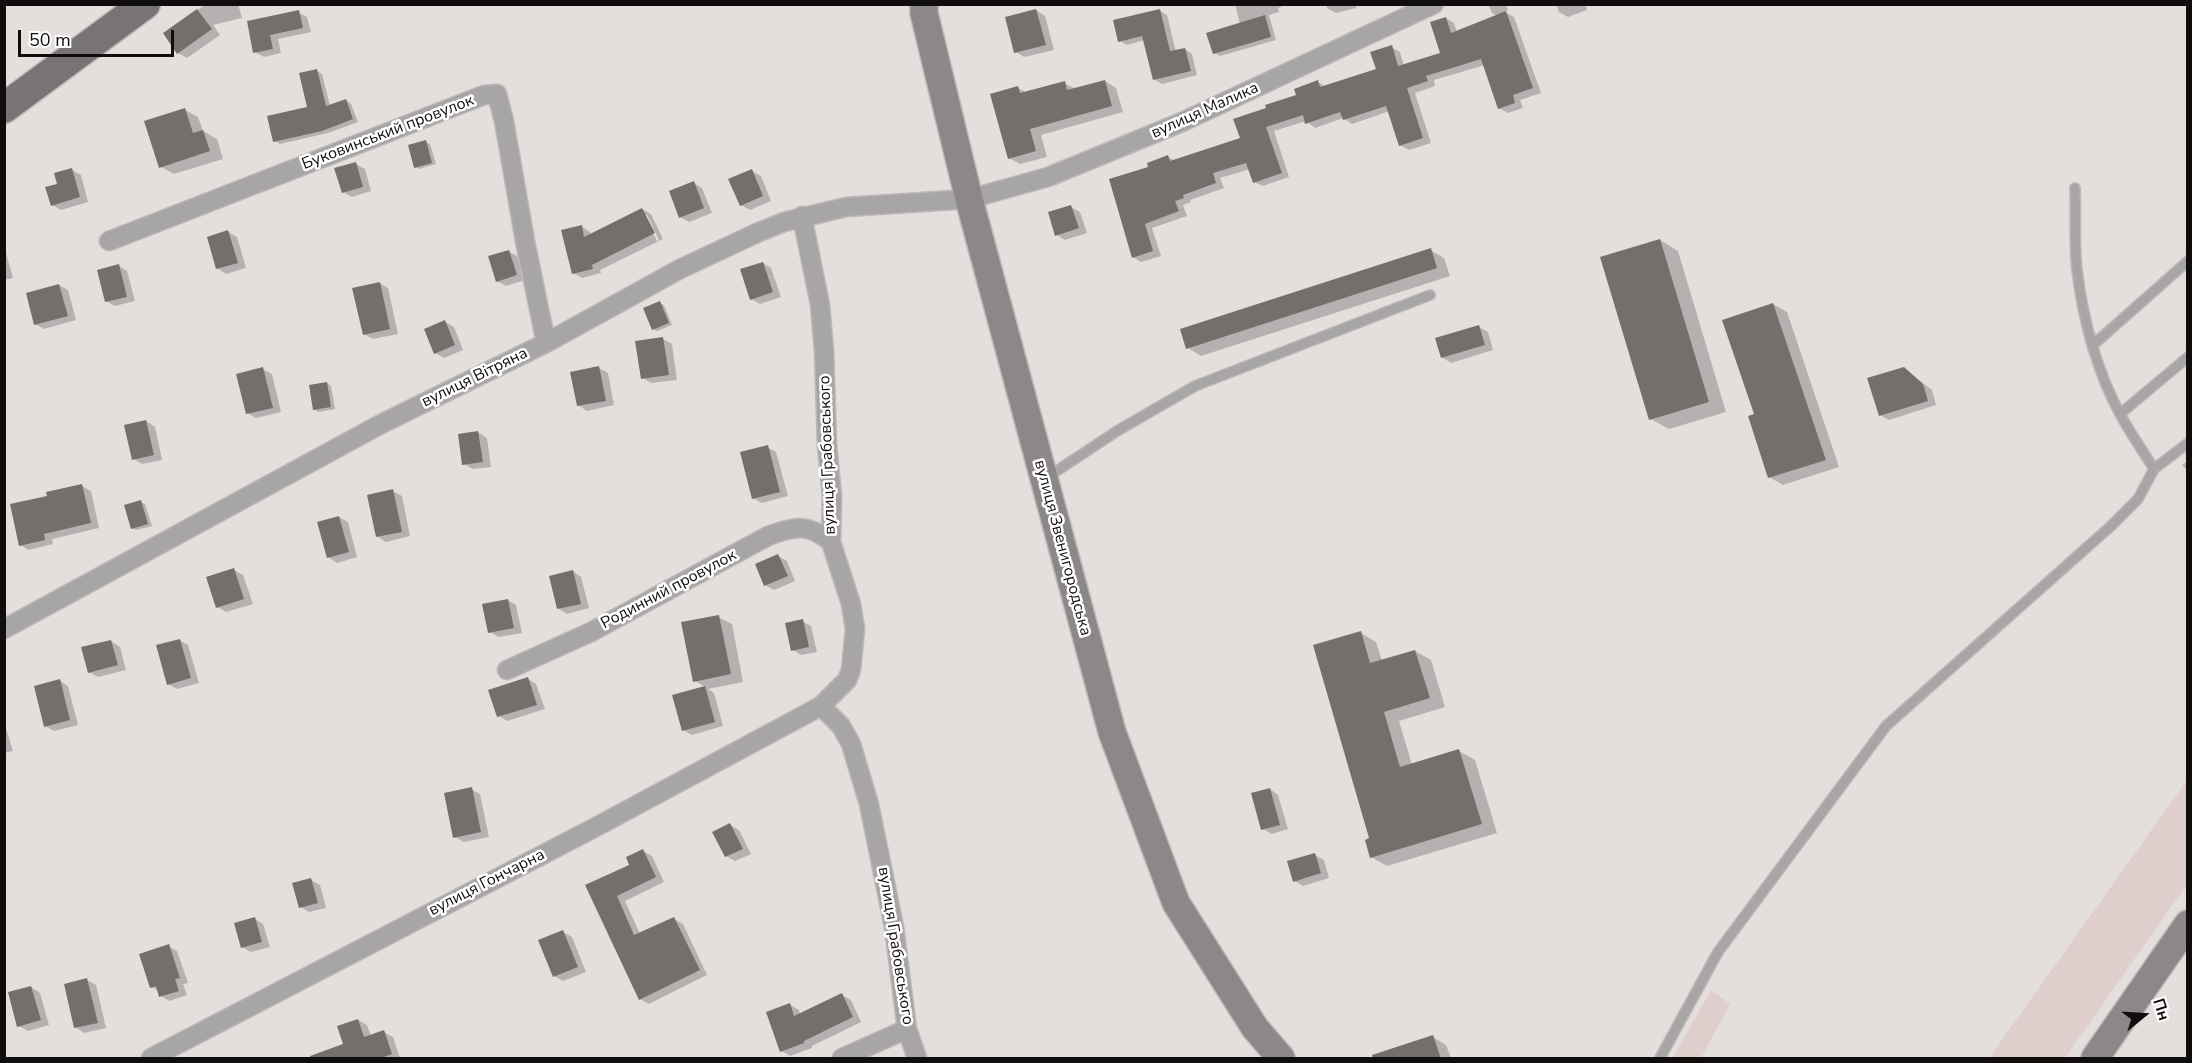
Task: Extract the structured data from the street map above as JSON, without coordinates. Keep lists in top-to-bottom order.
{
  "streets": {
    "street": [
      "вулиця Малика",
      "Буковинський провулок",
      "вулиця Вітряна",
      "вулиця Грабовського",
      "вулиця Звенигородська",
      "Родинний провулок",
      "вулиця Гончарна"
    ]
  },
  "crossings": [
    ["вулиця Малика", "вулиця Вітряна"],
    ["вулиця Малика", "вулиця Звенигородська"],
    ["Буковинський провулок", "вулиця Вітряна"],
    ["вулиця Вітряна", "вулиця Грабовського"],
    ["вулиця Вітряна", "вулиця Звенигородська"],
    ["вулиця Грабовського", "Родинний провулок"],
    ["вулиця Грабовського", "вулиця Гончарна"]
  ],
  "scale_bar": "50 m",
  "north": "right"
}
